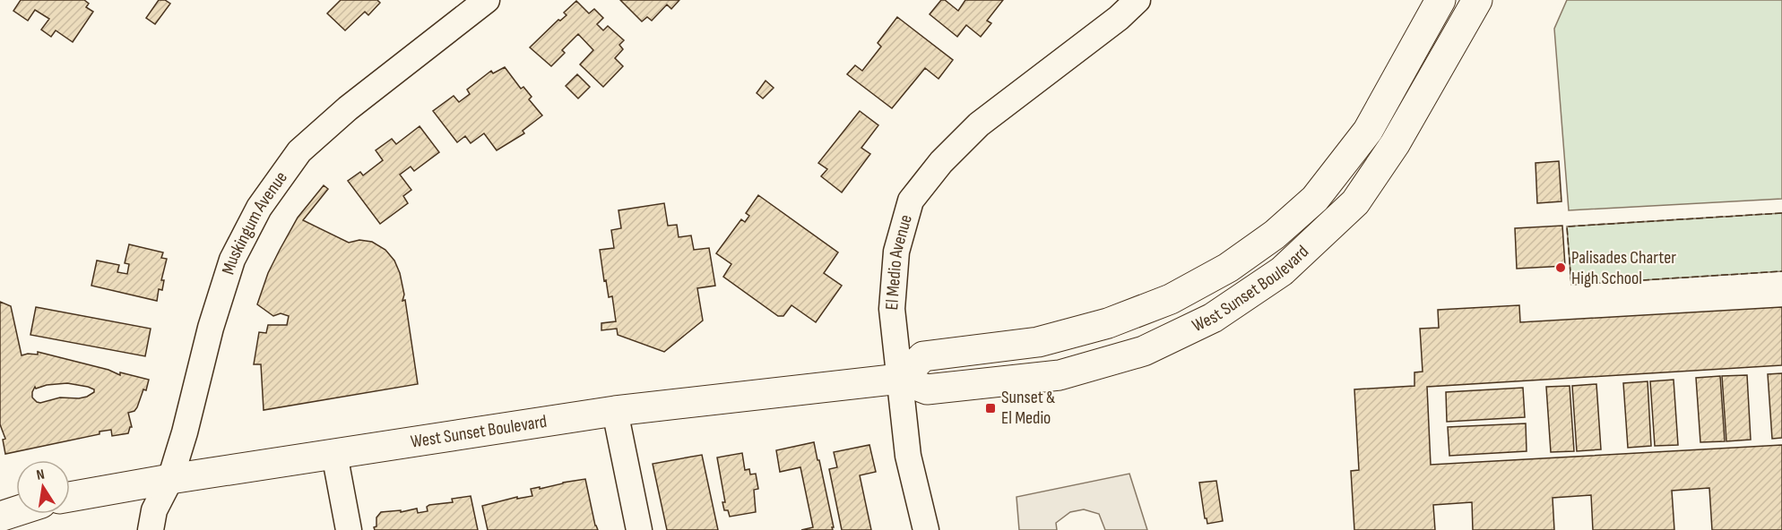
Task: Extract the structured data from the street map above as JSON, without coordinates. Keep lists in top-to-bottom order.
{
  "streets": {
    "main road": ["West Sunset Boulevard"],
    "street": ["Muskingum Avenue", "El Medio Avenue"]
  },
  "crossings": [
    ["Muskingum Avenue", "West Sunset Boulevard"],
    ["El Medio Avenue", "West Sunset Boulevard"]
  ],
  "places": {
    "other": ["Palisades Charter High School"],
    "transit": ["Sunset & El Medio"]
  },
  "north": "top"
}
